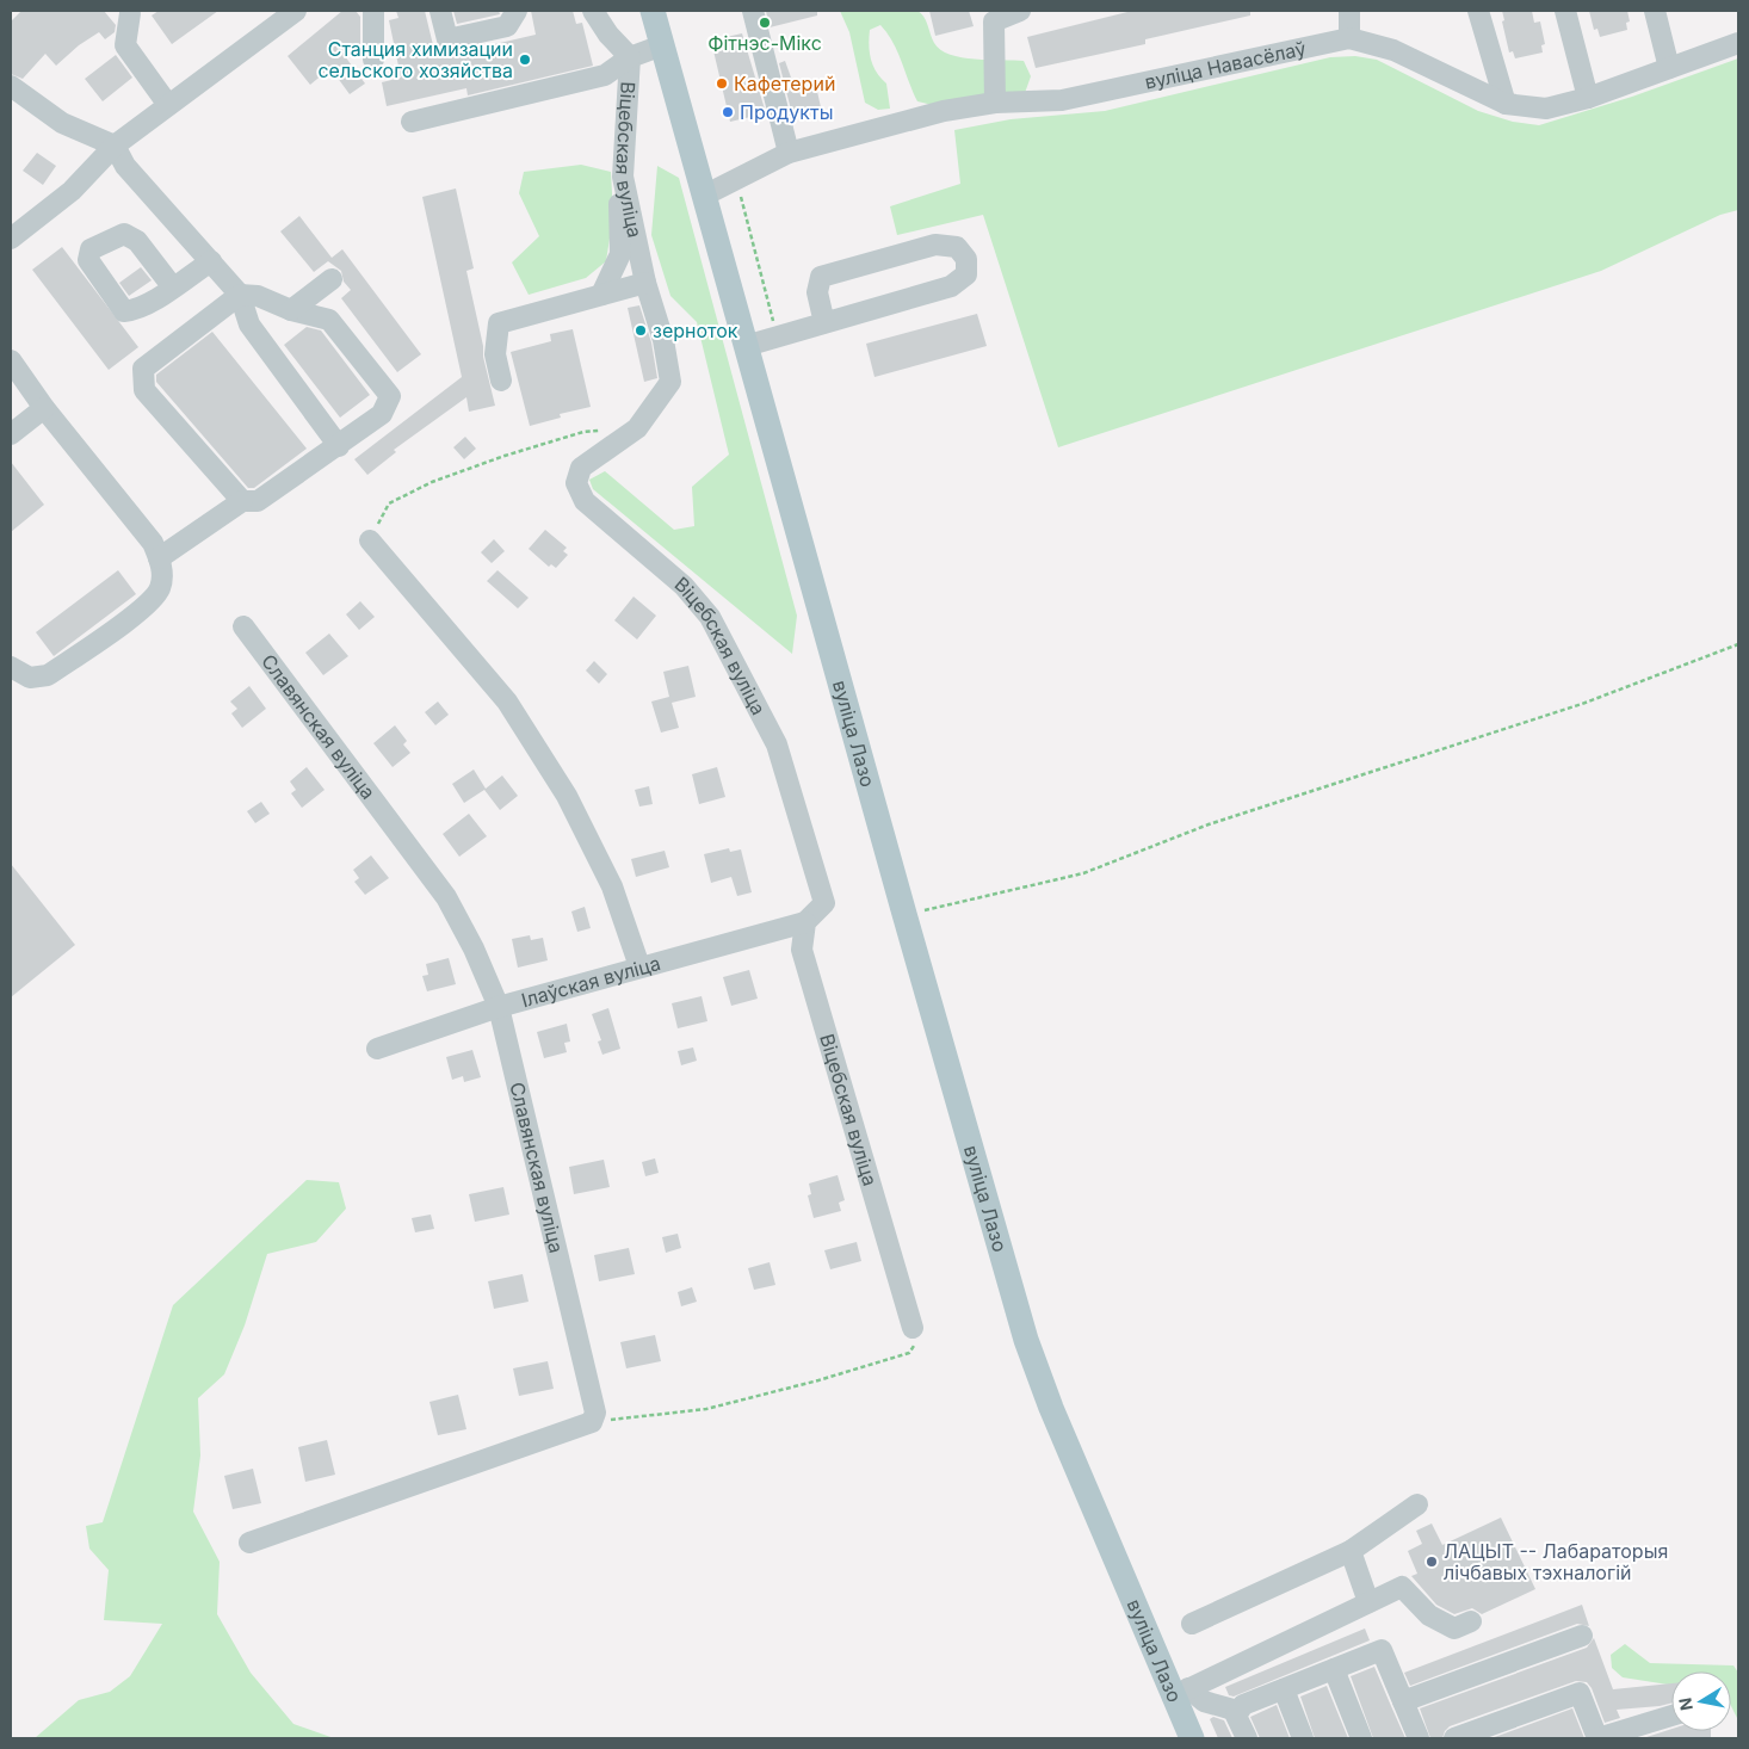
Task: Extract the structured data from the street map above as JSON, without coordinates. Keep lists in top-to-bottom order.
{
  "streets": {
    "main road": ["вуліца Лазо"],
    "street": [
      "вуліца Навасёлаў",
      "Віцебская вуліца",
      "Славянская вуліца",
      "Ілаўская вуліца"
    ]
  },
  "crossings": [
    ["вуліца Навасёлаў", "вуліца Лазо"],
    ["Віцебская вуліца", "вуліца Лазо"],
    ["Віцебская вуліца", "Ілаўская вуліца"],
    ["Славянская вуліца", "Ілаўская вуліца"]
  ],
  "places": [
    "Фітнэс-Мікс",
    "Станция химизации сельского хозяйства",
    "Кафетерий",
    "Продукты",
    "зерноток",
    "ЛАЦЫТ -- Лабараторыя лічбавых тэхналогій"
  ],
  "north": "left"
}
